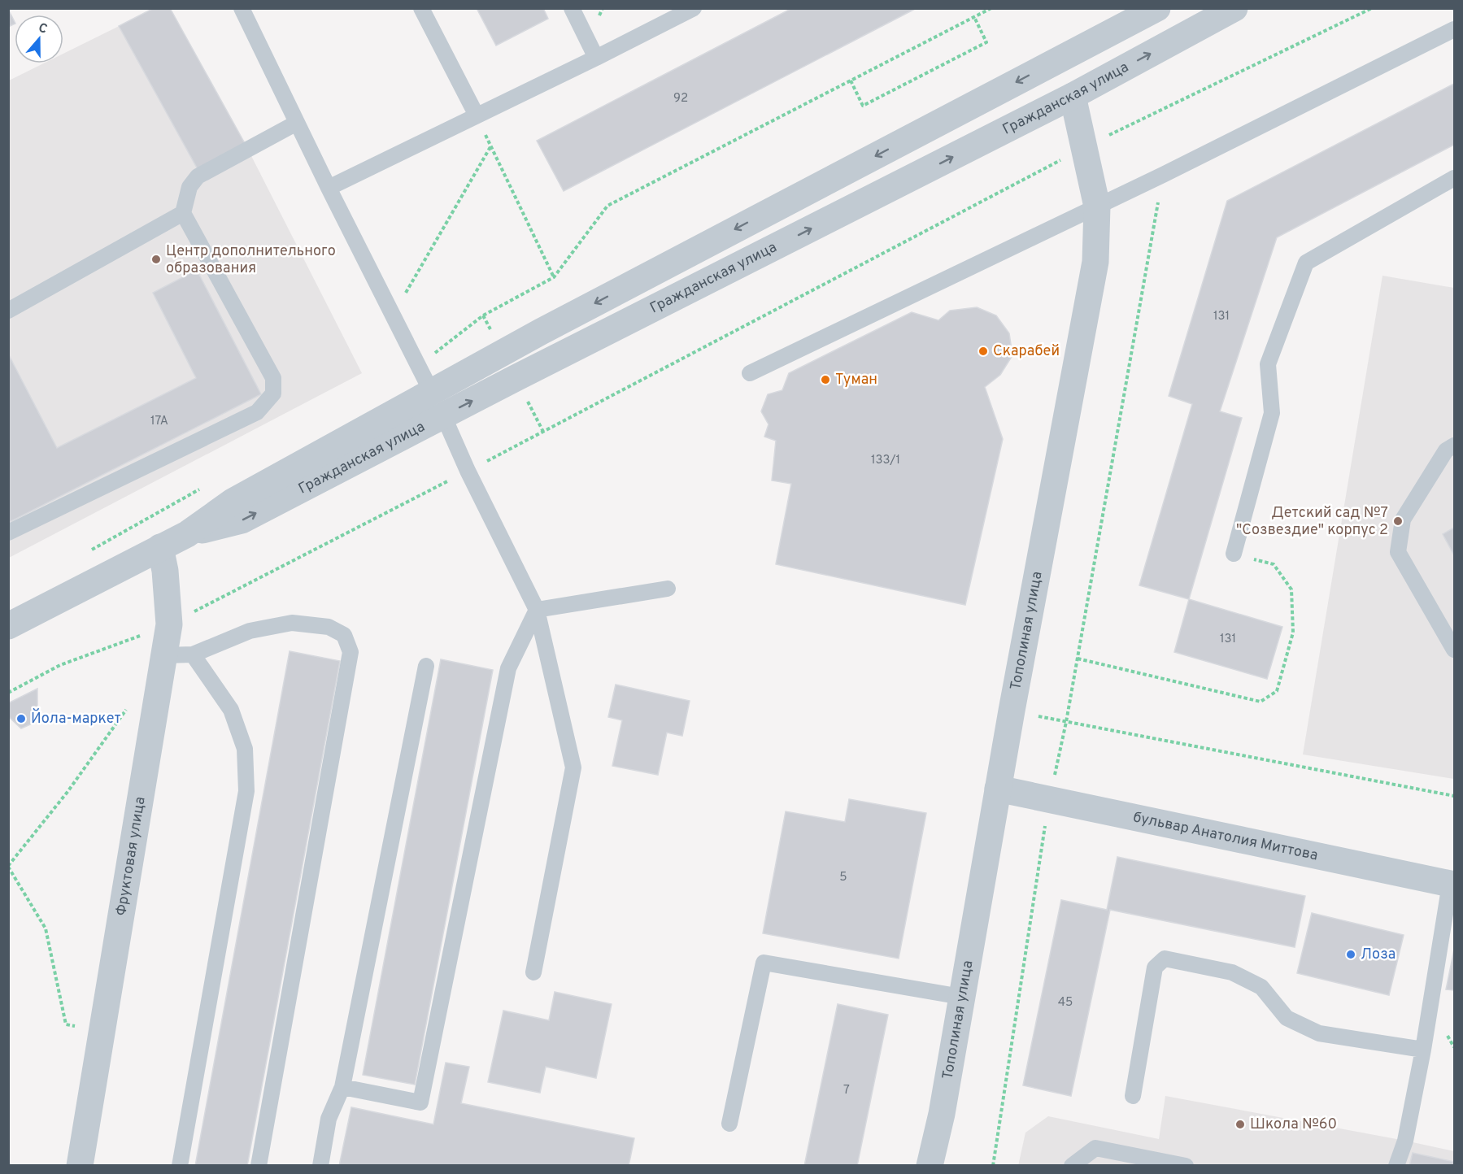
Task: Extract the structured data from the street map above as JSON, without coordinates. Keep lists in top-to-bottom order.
{
  "streets": {
    "street": [
      "Гражданская улица",
      "Тополиная улица",
      "бульвар Анатолия Миттова",
      "Фруктовая улица"
    ]
  },
  "crossings": [
    ["Гражданская улица", "Тополиная улица"],
    ["Гражданская улица", "Фруктовая улица"],
    ["Тополиная улица", "бульвар Анатолия Миттова"]
  ],
  "places": [
    "Центр дополнительного образования",
    "Скарабей",
    "Туман",
    "Детский сад №7 \"Созвездие\" корпус 2",
    "Йола-маркет",
    "Лоза",
    "Школа №60"
  ],
  "house_numbers": [
    "92",
    "131",
    "17А",
    "133/1",
    "131",
    "5",
    "45",
    "7"
  ],
  "north": "top"
}
